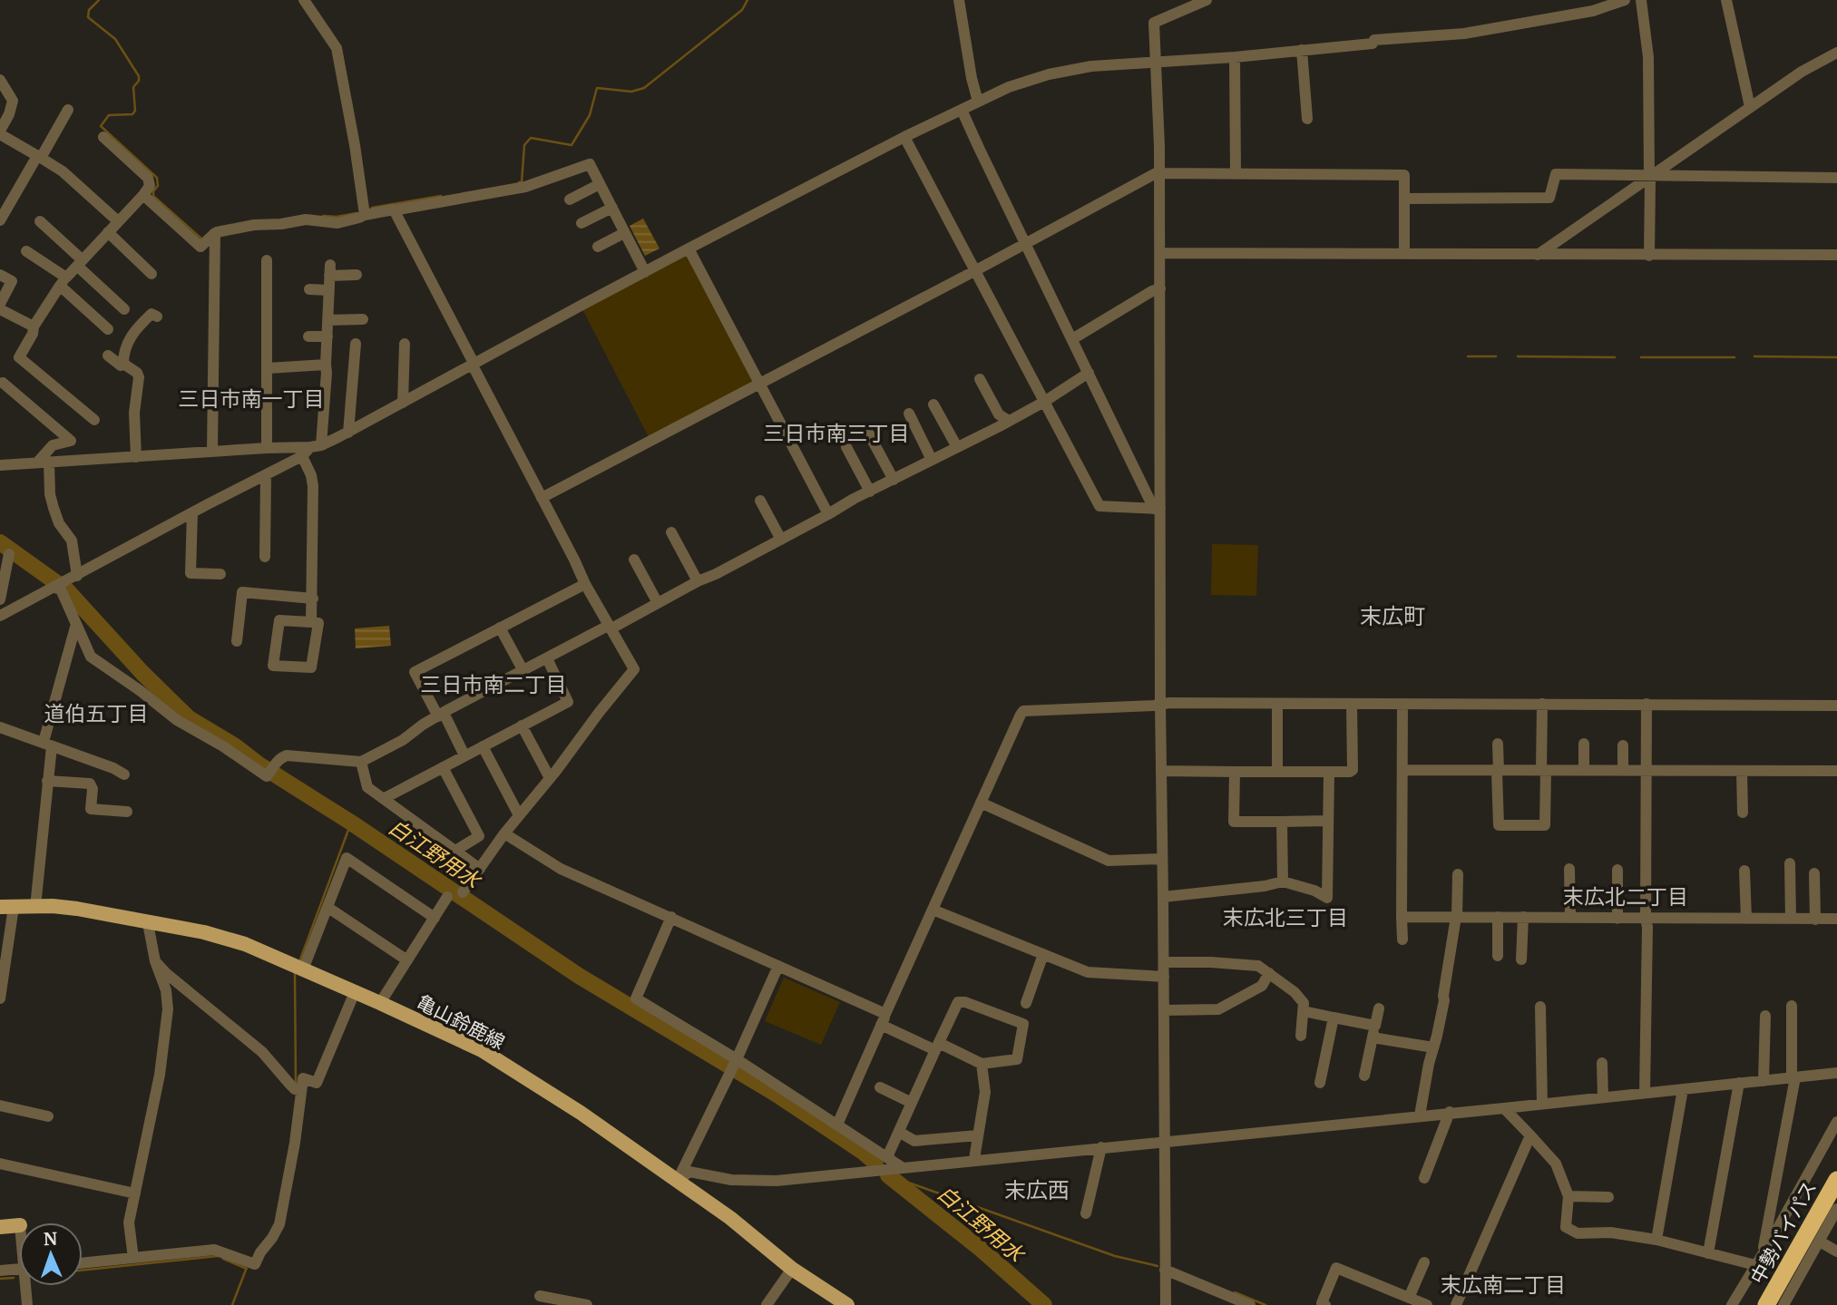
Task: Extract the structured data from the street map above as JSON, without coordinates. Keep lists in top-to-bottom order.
{
  "streets": {
    "highway": ["中勢バイパス"],
    "main road": ["亀山鈴鹿線"]
  },
  "districts": [
    "三日市南一丁目",
    "三日市南三丁目",
    "末広町",
    "三日市南二丁目",
    "道伯五丁目",
    "末広北二丁目",
    "末広北三丁目",
    "末広西",
    "末広南二丁目"
  ],
  "water": ["白江野用水"],
  "north": "top"
}
